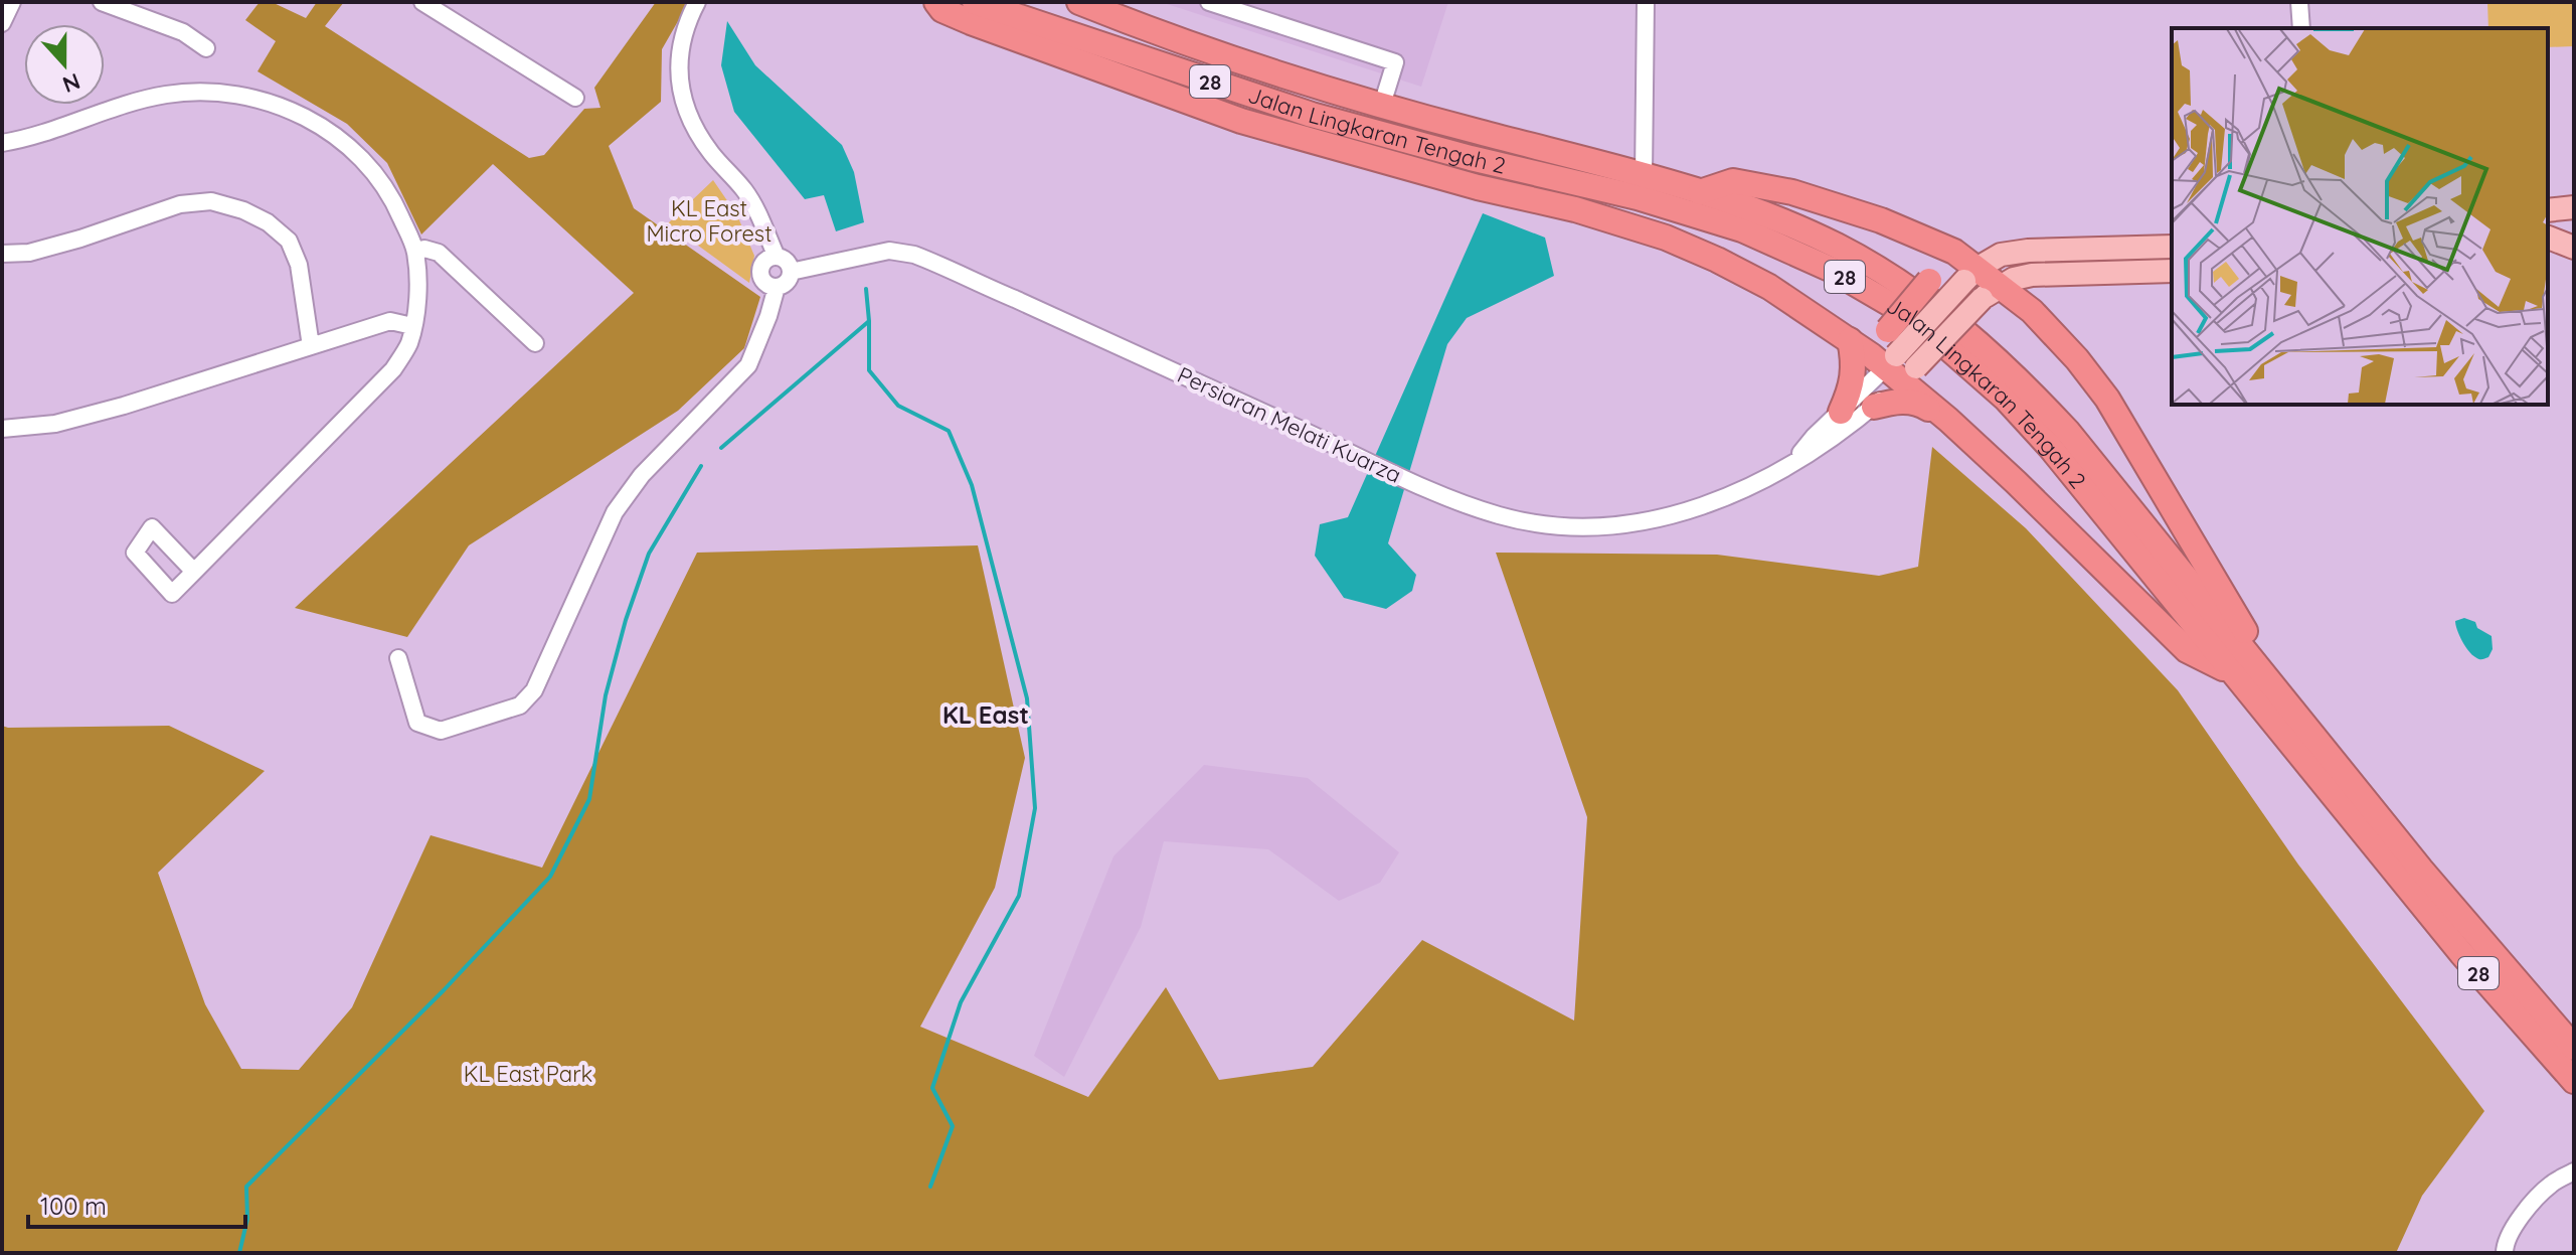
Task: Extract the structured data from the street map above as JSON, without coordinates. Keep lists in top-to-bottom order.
{
  "streets": {
    "highway": ["28", "Jalan Lingkaran Tengah 2"],
    "street": ["Persiaran Melati Kuarza"]
  },
  "districts": ["KL East"],
  "parks": ["KL East Micro Forest", "KL East Park"],
  "scale_bar": "100 m",
  "north": "bottom"
}
